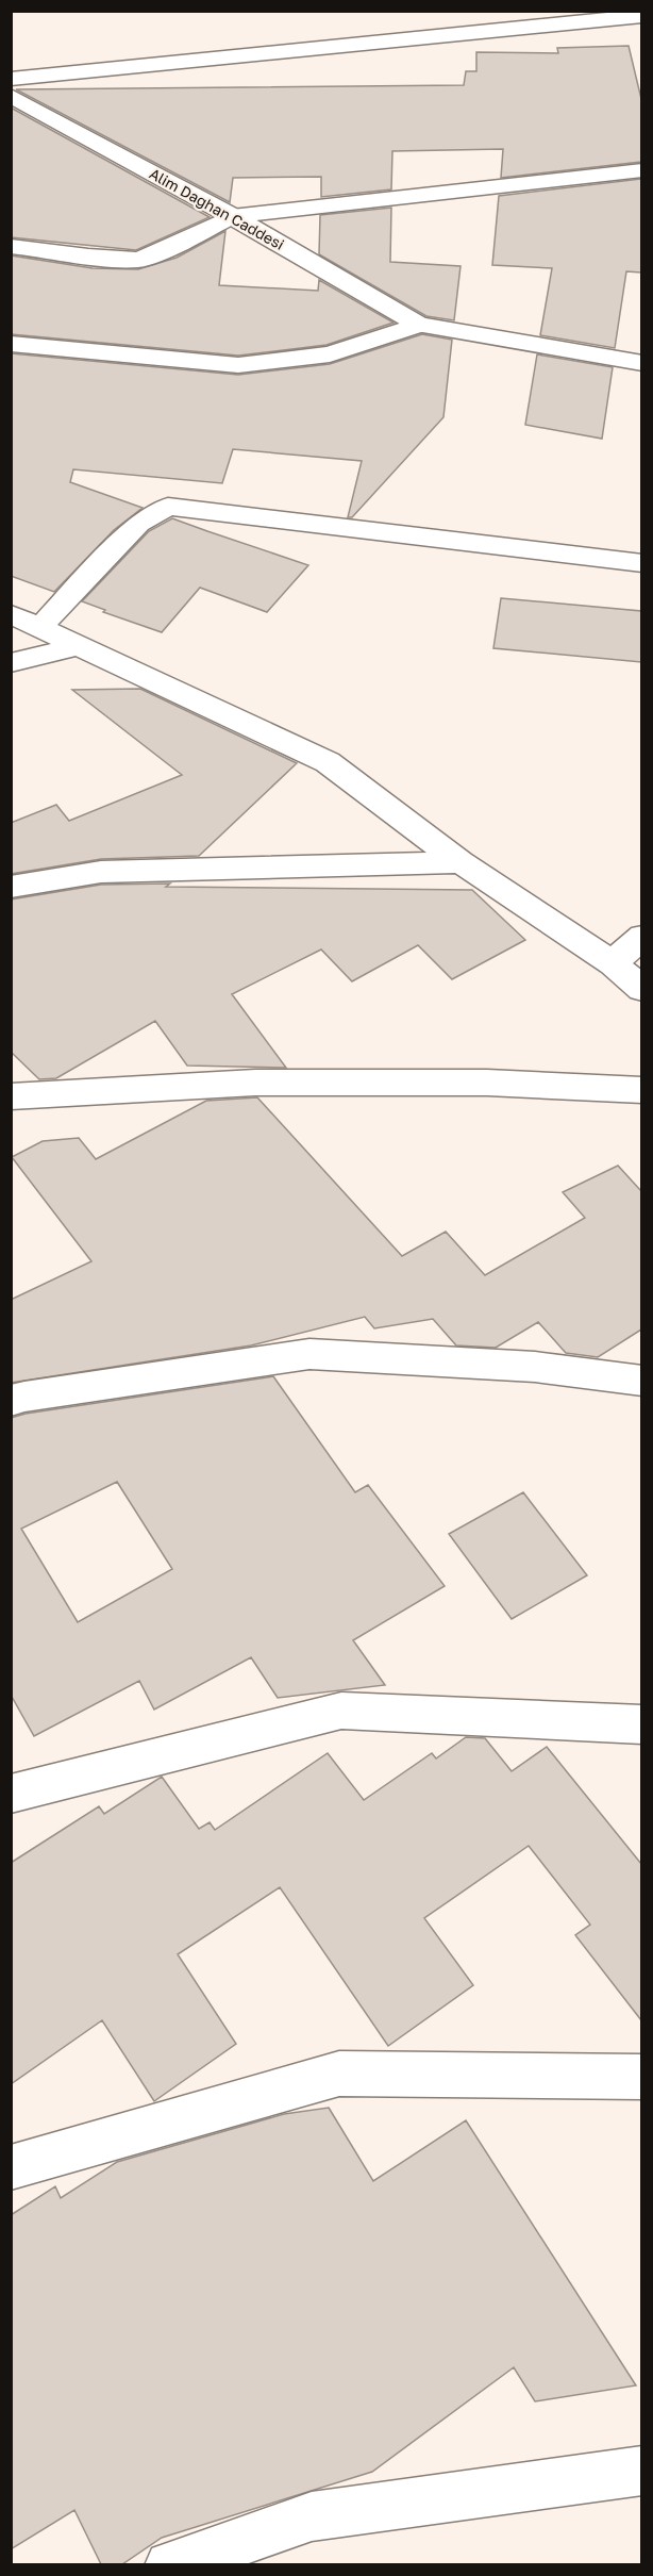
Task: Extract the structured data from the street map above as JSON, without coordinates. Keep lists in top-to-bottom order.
{
  "streets": {
    "street": ["Alim Dağhan Caddesi"]
  }
}
